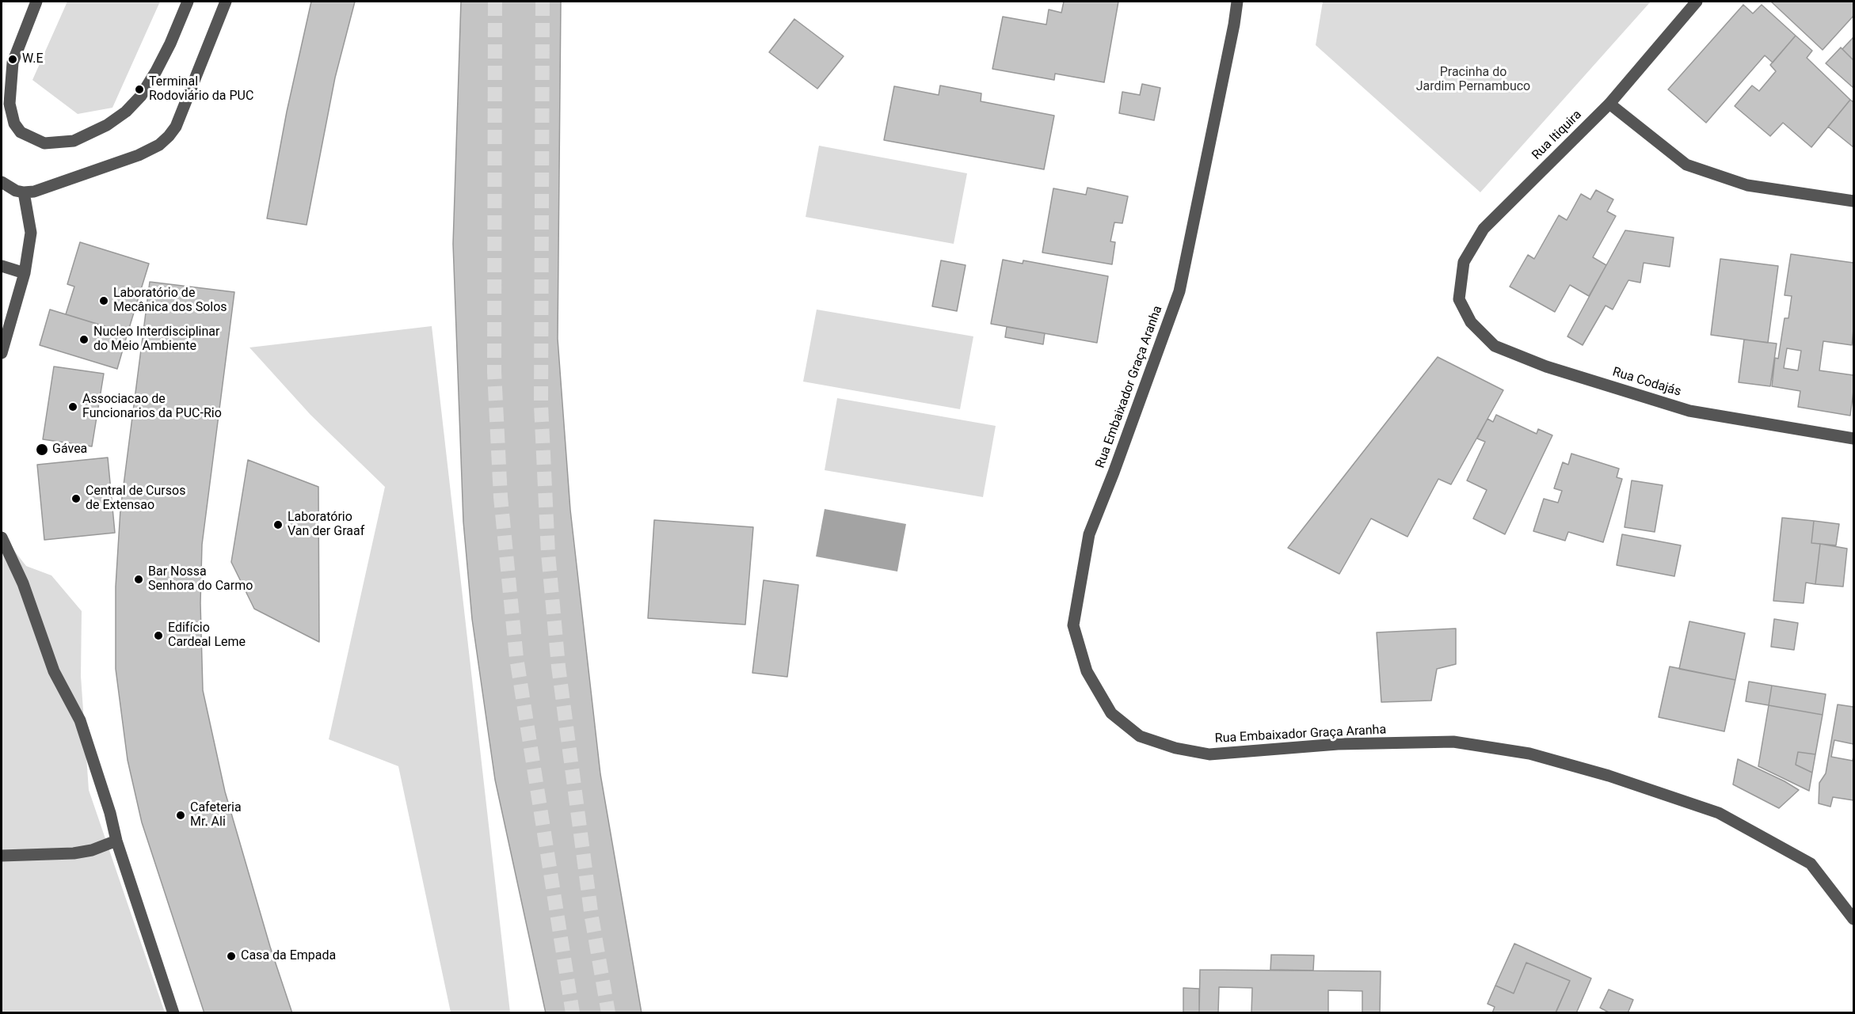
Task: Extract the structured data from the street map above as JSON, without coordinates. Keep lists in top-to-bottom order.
{
  "streets": {
    "street": ["Rua Itiquira", "Rua Codajás", "Rua Embaixador Graça Aranha"]
  },
  "crossings": [
    ["Rua Itiquira", "Rua Codajás"]
  ],
  "parks": ["Pracinha do Jardim Pernambuco"],
  "places": [
    "W.E",
    "Terminal Rodoviário da PUC",
    "Laboratório de Mecânica dos Solos",
    "Nucleo Interdisciplinar do Meio Ambiente",
    "Associacao de Funcionarios da PUC-Rio",
    "Gávea",
    "Central de Cursos de Extensao",
    "Laboratório Van der Graaf",
    "Bar Nossa Senhora do Carmo",
    "Edifício Cardeal Leme",
    "Cafeteria Mr. Ali",
    "Casa da Empada"
  ]
}
